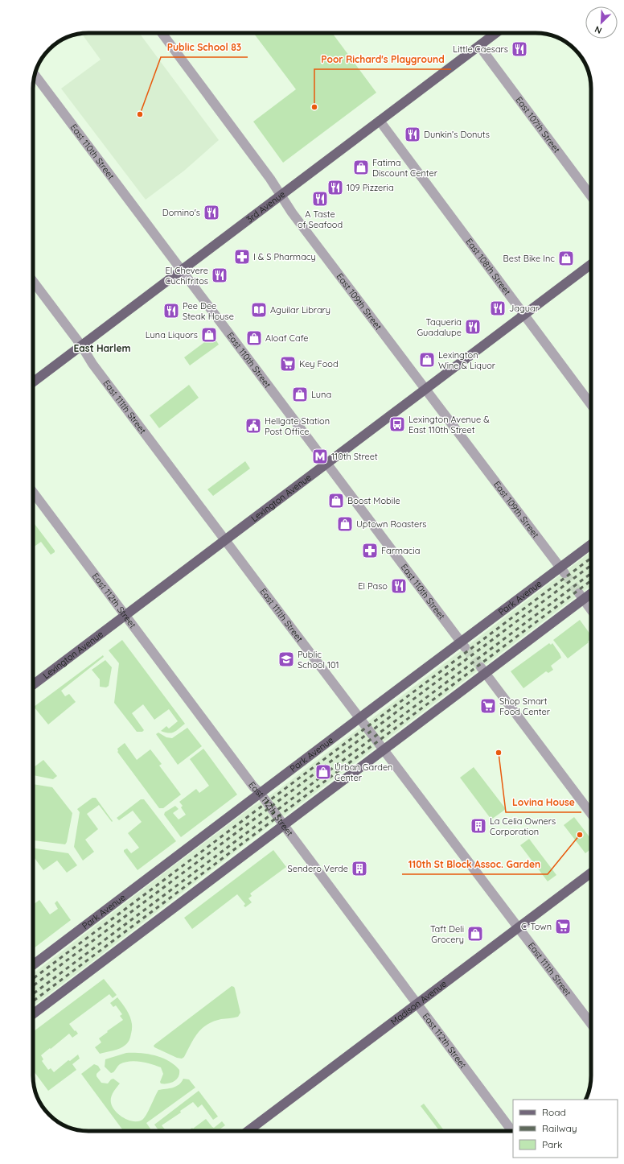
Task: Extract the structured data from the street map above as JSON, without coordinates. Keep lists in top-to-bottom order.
{
  "streets": {
    "main road": [
      "3rd Avenue",
      "Lexington Avenue",
      "Park Avenue",
      "Madison Avenue"
    ],
    "street": [
      "East 107th Street",
      "East 110th Street",
      "East 108th Street",
      "East 109th Street",
      "East 111th Street",
      "East 112th Street"
    ]
  },
  "crossings": [
    ["East 107th Street", "3rd Avenue"],
    ["East 110th Street", "3rd Avenue"],
    ["East 110th Street", "Lexington Avenue"],
    ["East 110th Street", "Park Avenue"],
    ["3rd Avenue", "East 108th Street"],
    ["3rd Avenue", "East 109th Street"],
    ["3rd Avenue", "East 111th Street"],
    ["East 108th Street", "Lexington Avenue"],
    ["East 109th Street", "Lexington Avenue"],
    ["East 109th Street", "Park Avenue"],
    ["East 111th Street", "Lexington Avenue"],
    ["East 111th Street", "Park Avenue"],
    ["East 111th Street", "Madison Avenue"],
    ["Lexington Avenue", "East 112th Street"],
    ["Park Avenue", "East 112th Street"],
    ["East 112th Street", "Madison Avenue"]
  ],
  "districts": ["East Harlem"],
  "places": {
    "restaurant": [
      "Little Caesars",
      "Dunkin’s Donuts",
      "109 Pizzeria",
      "A Taste of Seafood",
      "Domino's",
      "El Chevere Cuchifritos",
      "Jaguar",
      "Pee Dee Steak House",
      "Taqueria Guadalupe",
      "El Paso"
    ],
    "other": [
      "Poor Richard's Playground",
      "Public School 83",
      "Lovina House",
      "110th St Block Assoc. Garden"
    ],
    "shop": [
      "Fatima Discount Center",
      "Best Bike Inc",
      "Luna Liquors",
      "Aloaf Cafe",
      "Lexington Wine & Liquor",
      "Luna",
      "Boost Mobile",
      "Uptown Roasters",
      "Urban Garden Center",
      "Taft Deli Grocery"
    ],
    "pharmacy": ["I & S Pharmacy", "Farmacia"],
    "library": ["Aguilar Library"],
    "supermarket": ["Key Food", "Shop Smart Food Center", "C-Town"],
    "bus stop": ["Lexington Avenue & East 110th Street"],
    "public building": ["Hellgate Station Post Office"],
    "metro station": ["110th Street"],
    "school or university": ["Public School 101"],
    "building": ["La Celia Owners Corporation", "Sendero Verde"]
  },
  "legend": ["Road", "Railway", "Park"],
  "north": "bottom left"
}
